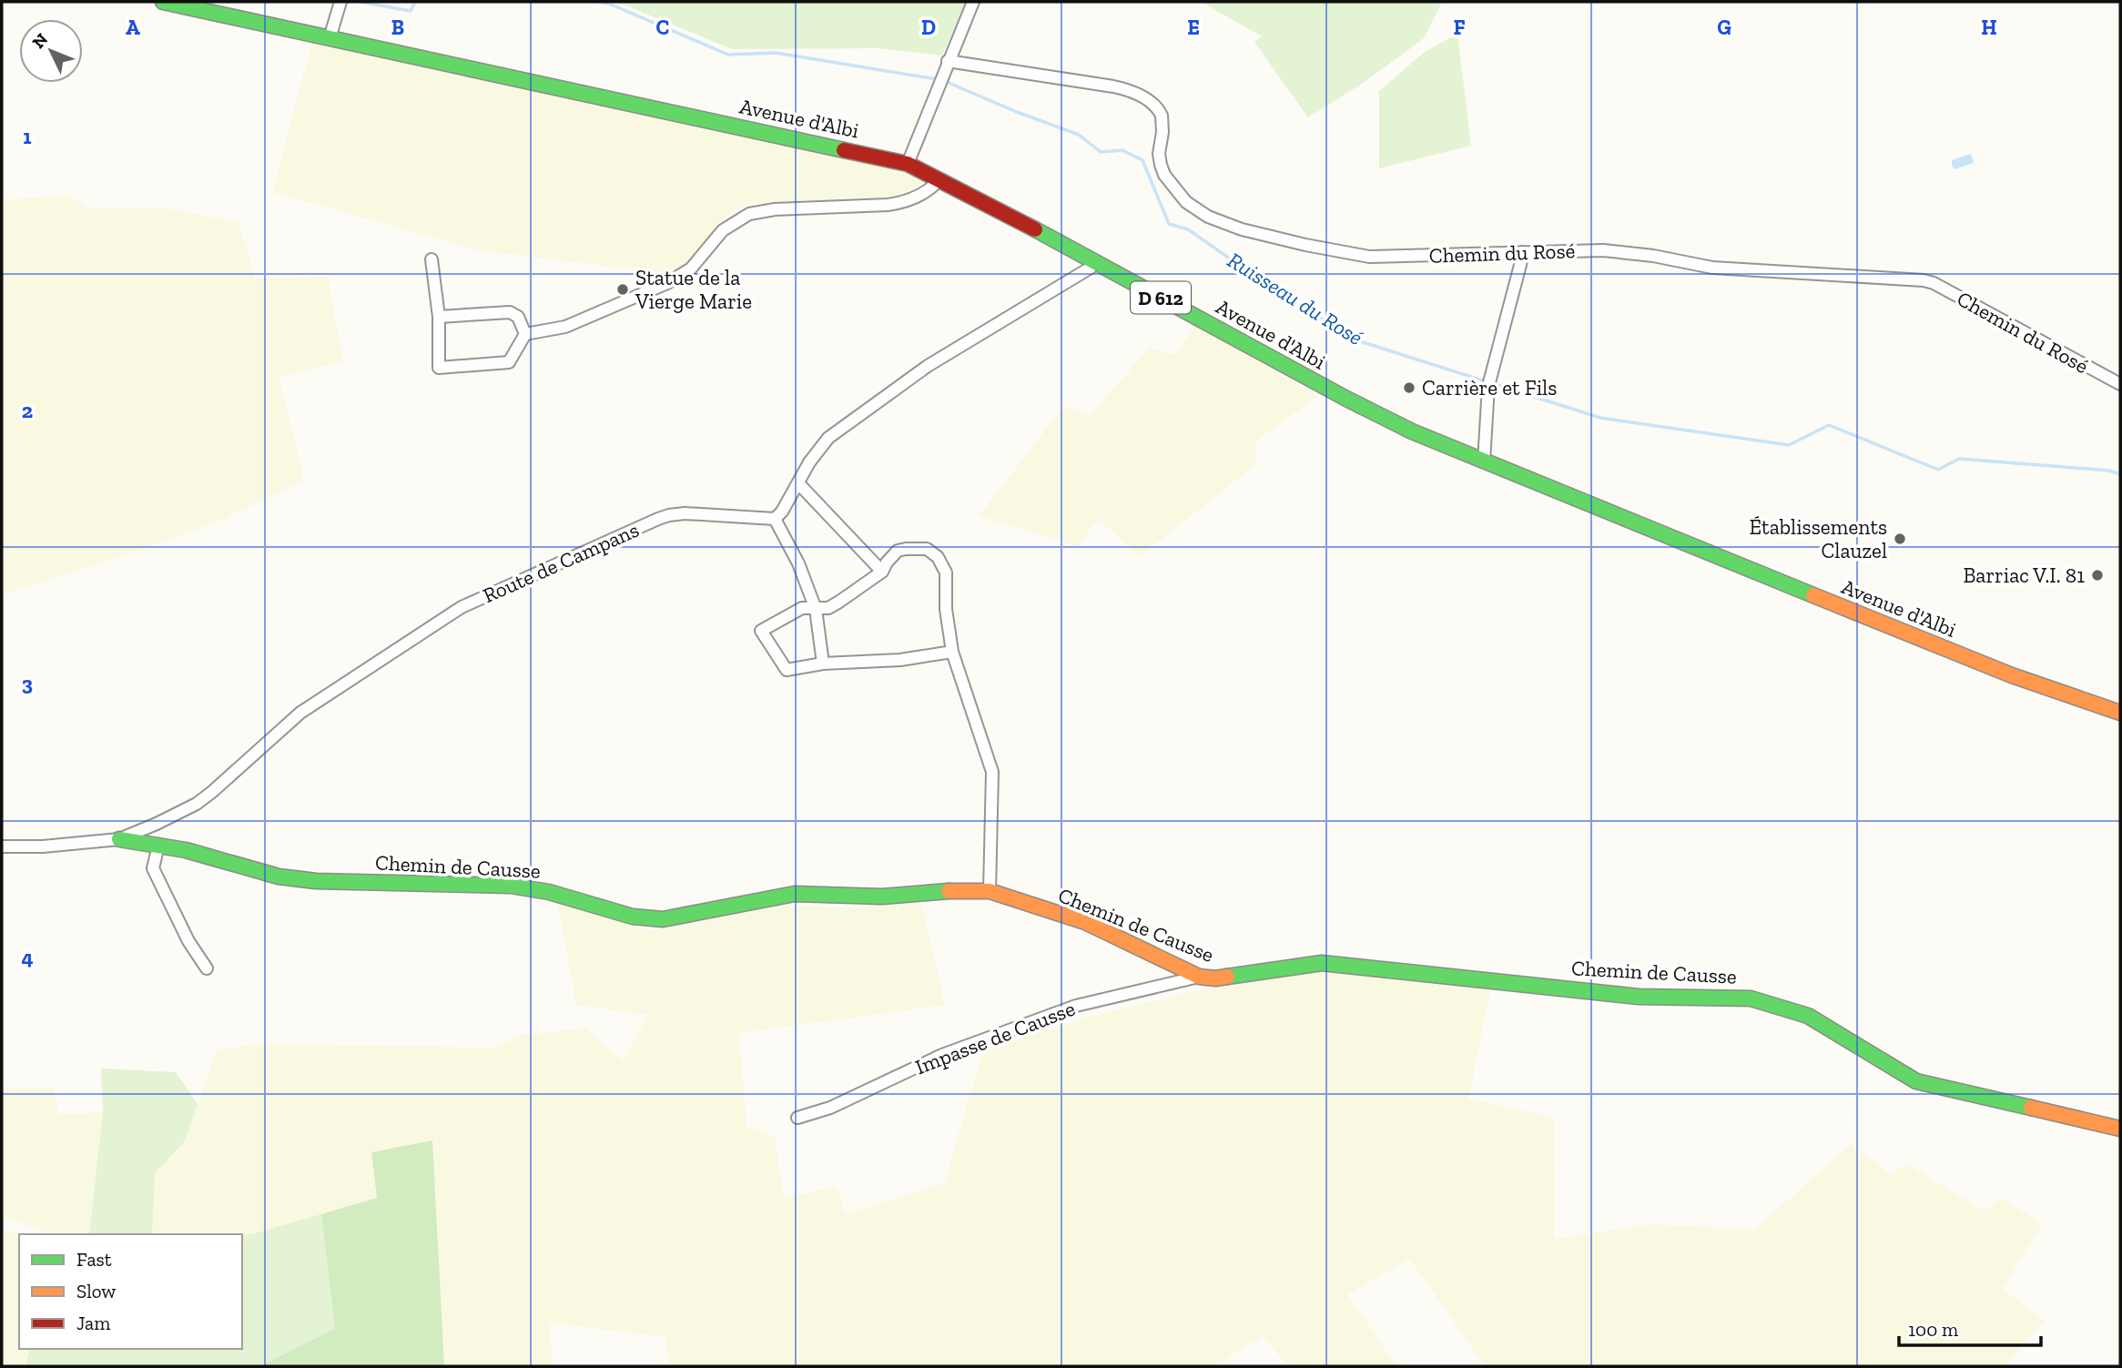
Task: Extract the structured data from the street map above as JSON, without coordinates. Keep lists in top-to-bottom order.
{
  "streets": {
    "main road": ["Avenue d'Albi", "D 612", "Chemin de Causse"],
    "street": ["Chemin du Rosé", "Route de Campans", "Impasse de Causse"]
  },
  "crossings": [
    ["Route de Campans", "Chemin de Causse"],
    ["Chemin de Causse", "Impasse de Causse"]
  ],
  "water": ["Ruisseau du Rosé"],
  "places": [
    "Statue de la Vierge Marie",
    "Carrière et Fils",
    "Établissements Clauzel",
    "Barriac V.I. 81"
  ],
  "legend": ["Fast", "Slow", "Jam"],
  "scale_bar": "100 m",
  "north": "top left",
  "grid": {
    "columns": [
      "A",
      "B",
      "C",
      "D",
      "E",
      "F",
      "G",
      "H"
    ],
    "rows": [
      "1",
      "2",
      "3",
      "4"
    ]
  }
}
